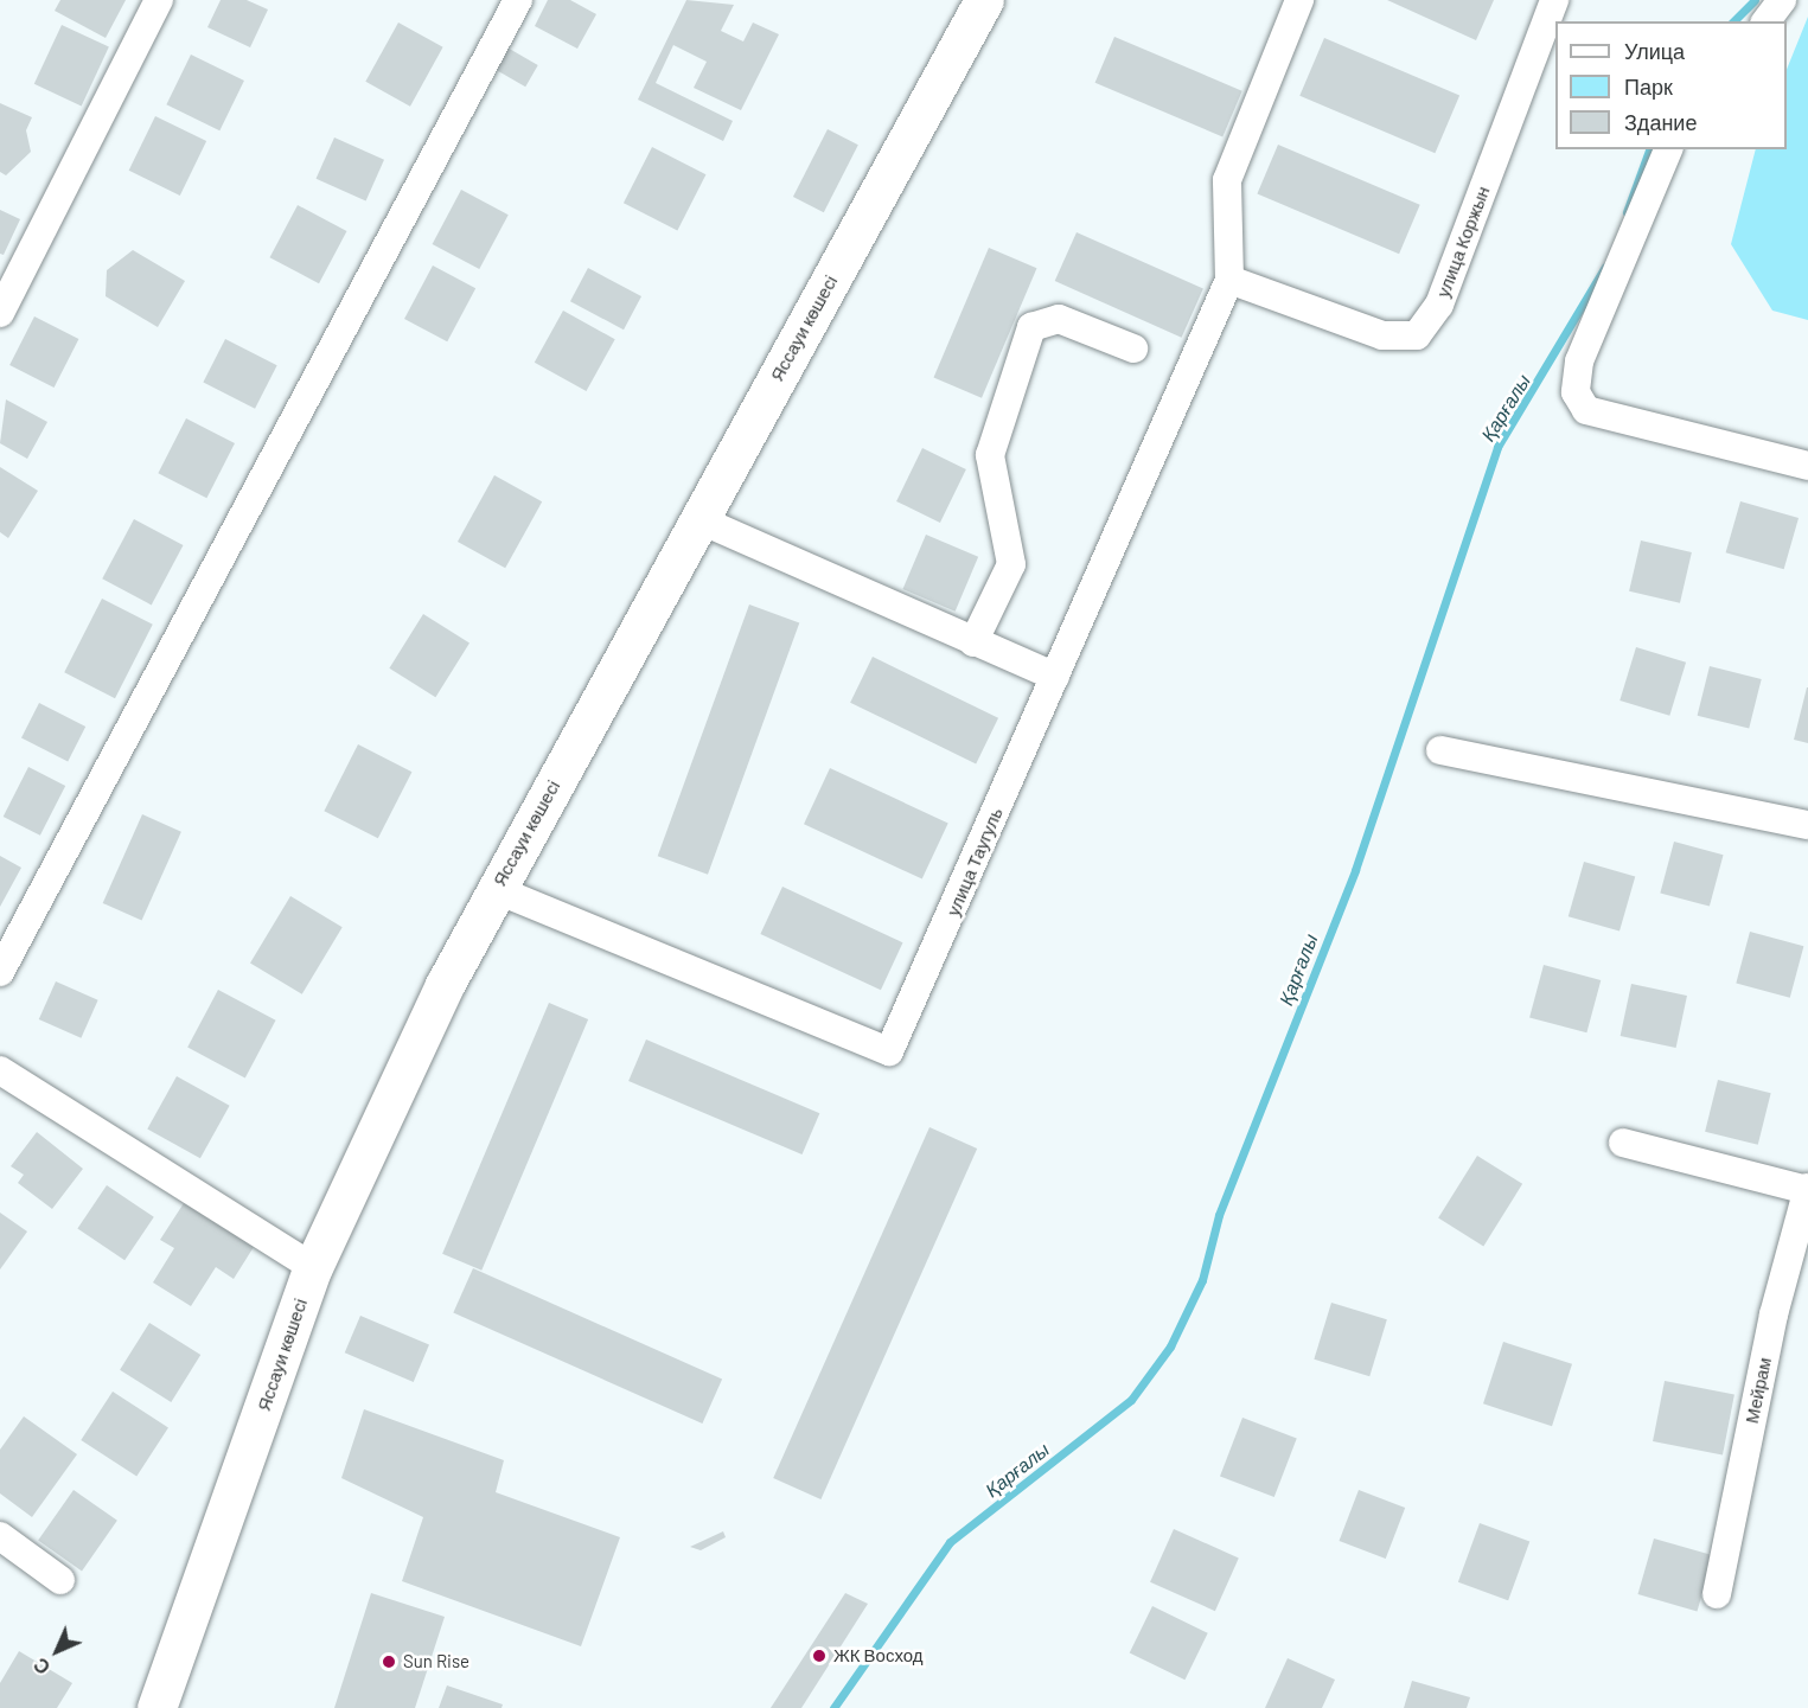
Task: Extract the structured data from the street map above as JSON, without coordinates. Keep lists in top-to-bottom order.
{
  "streets": {
    "main road": ["Яссауи көшесі"],
    "street": ["улица Коржын", "улица Таугуль", "Мейрам"]
  },
  "crossings": [
    ["улица Коржын", "улица Таугуль"],
    ["Яссауи көшесі", "улица Таугуль"]
  ],
  "water": ["Қарғалы"],
  "places": ["ЖК Восход", "Sun Rise"],
  "legend": ["Улица", "Парк", "Здание"],
  "north": "bottom left"
}
